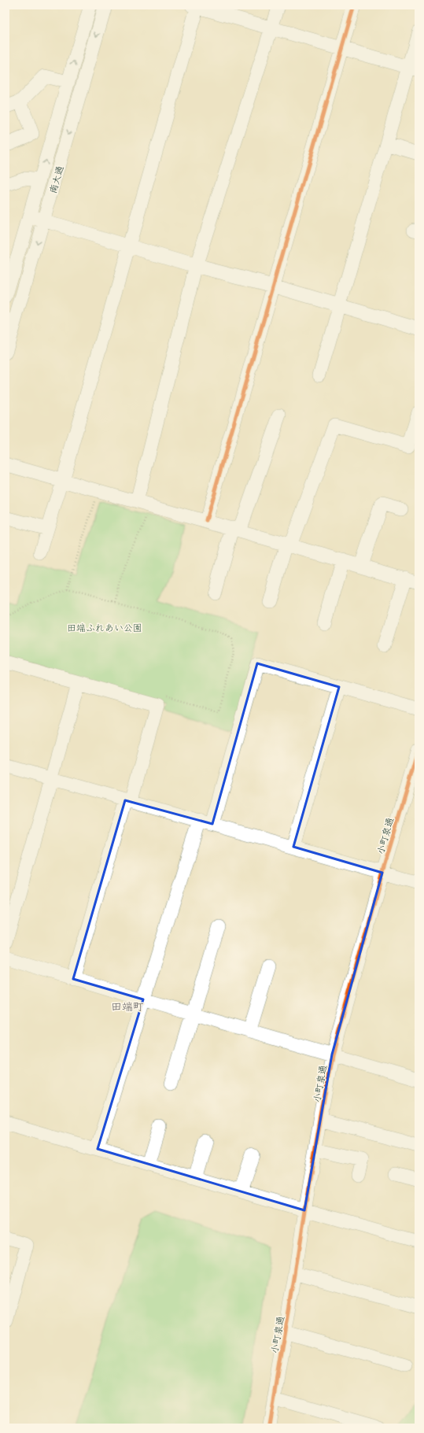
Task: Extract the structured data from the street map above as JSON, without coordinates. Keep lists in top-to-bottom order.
{
  "streets": {
    "street": ["南大通", "小町泉通"]
  },
  "districts": ["田端町"],
  "parks": ["田端ふれあい公園"]
}
